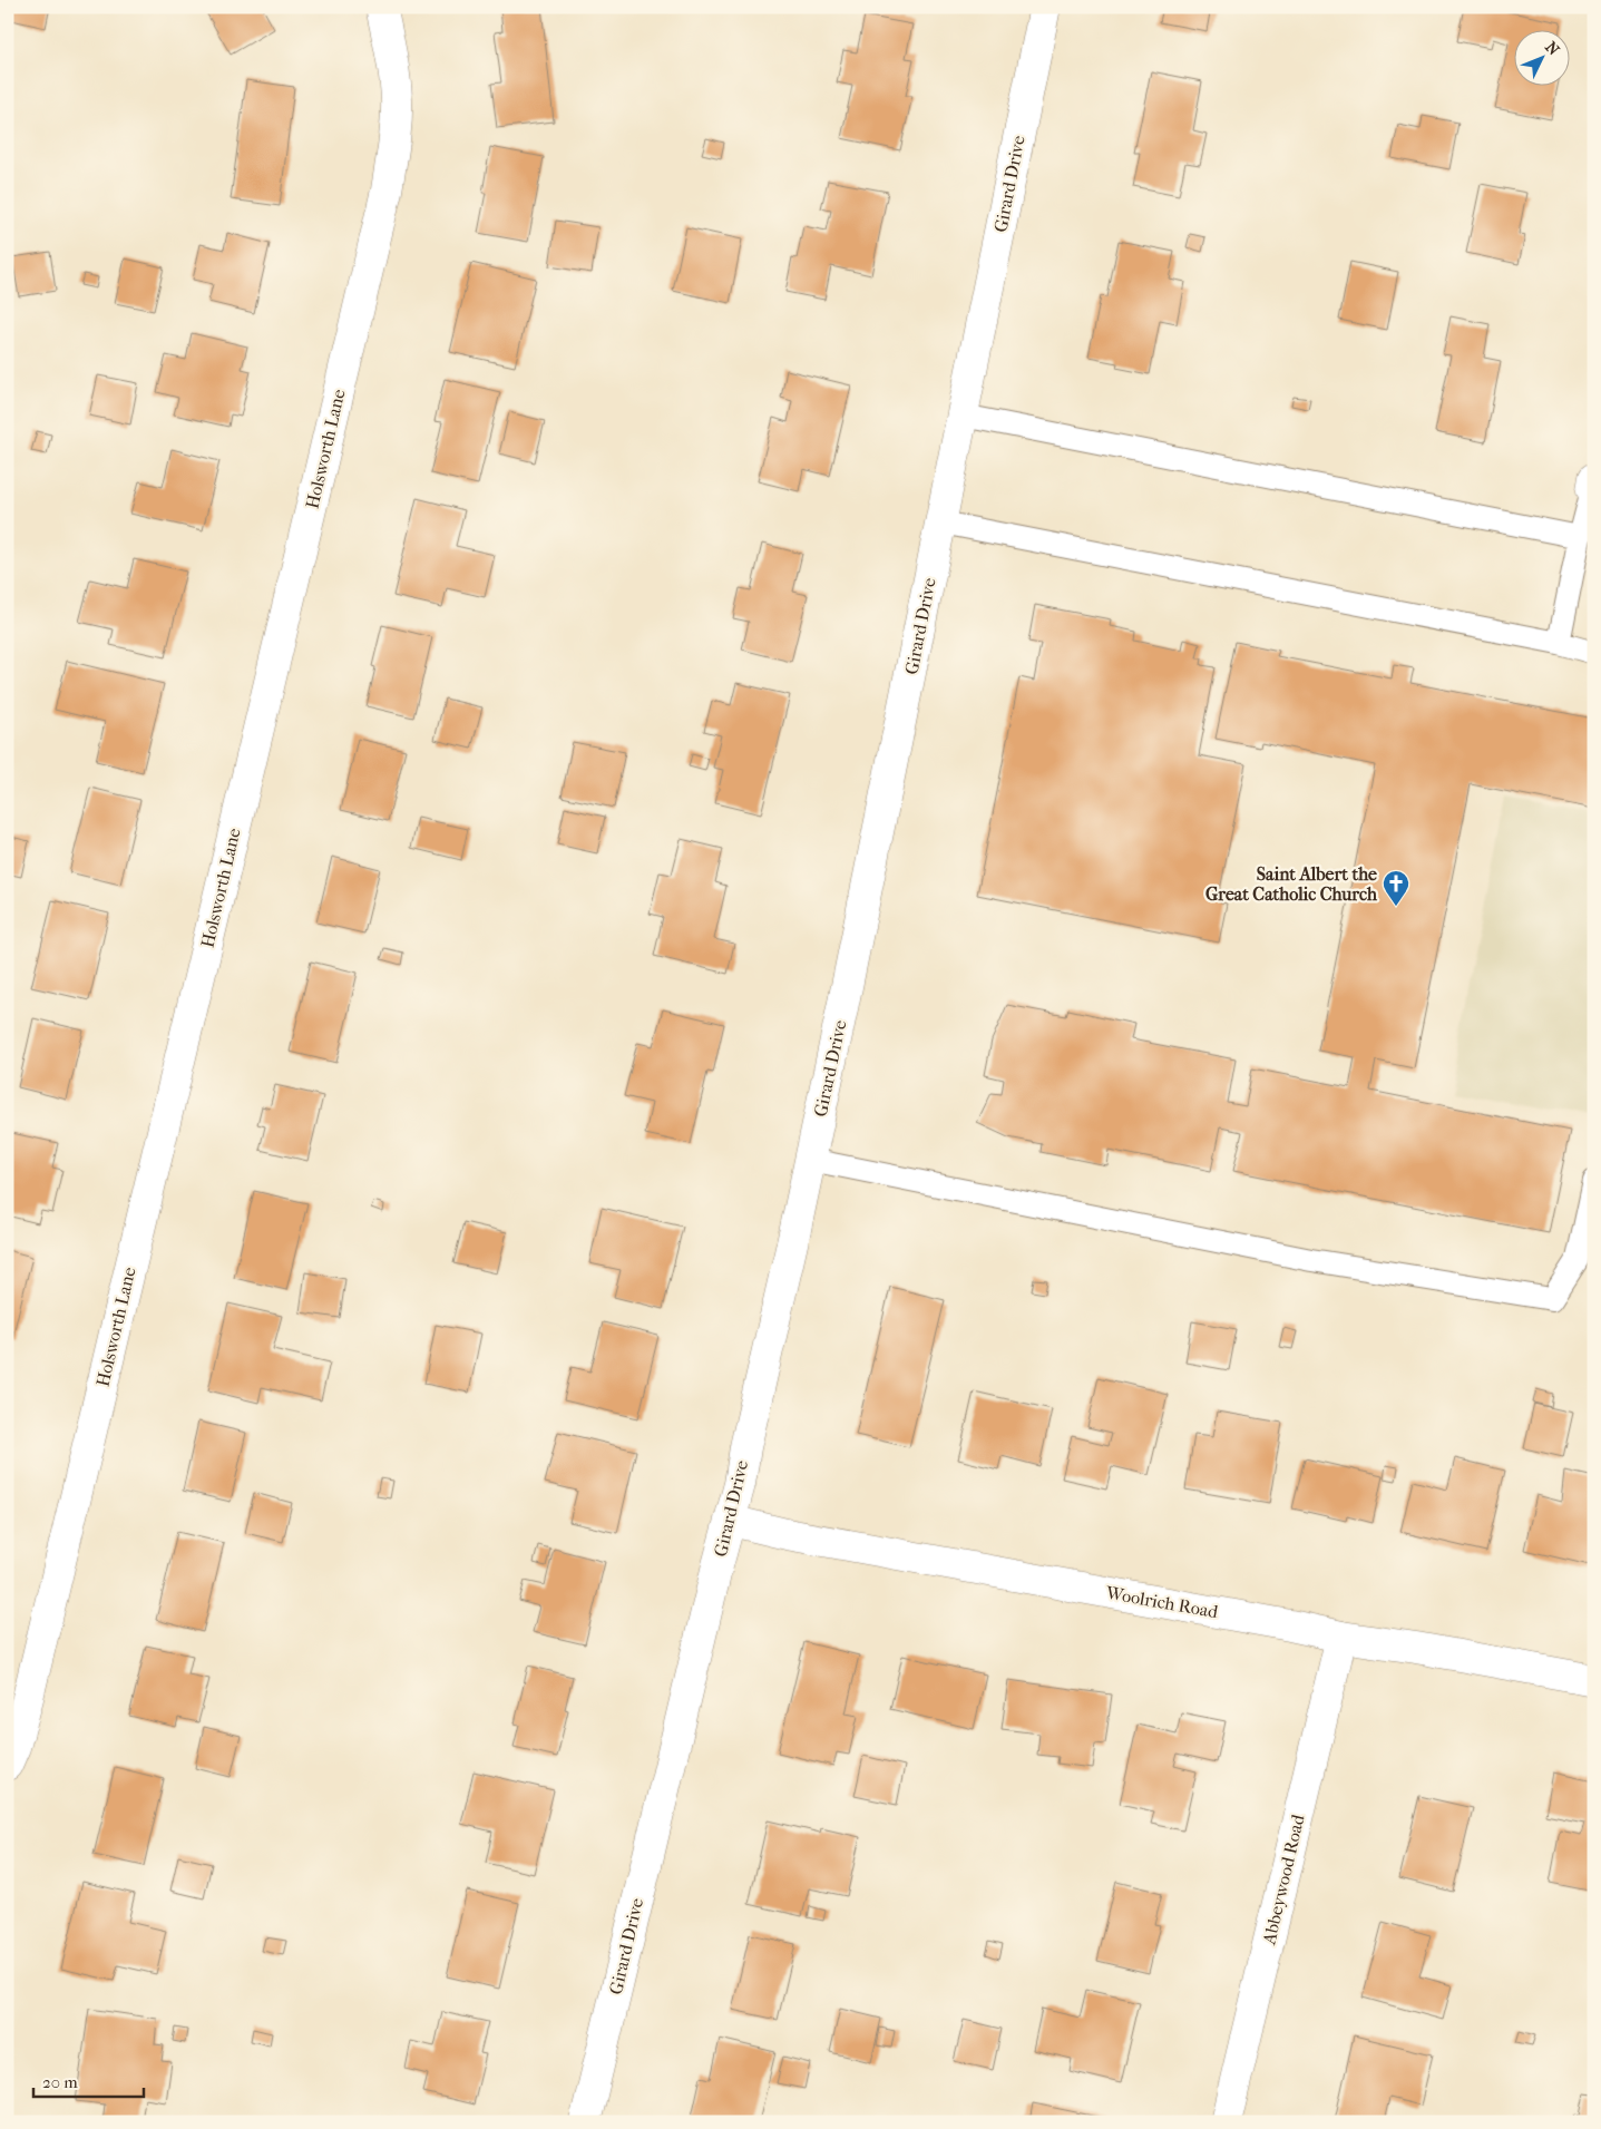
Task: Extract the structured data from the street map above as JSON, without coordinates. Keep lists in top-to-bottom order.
{
  "streets": {
    "street": [
      "Girard Drive",
      "Holsworth Lane",
      "Woolrich Road",
      "Abbeywood Road"
    ]
  },
  "crossings": [
    ["Girard Drive", "Woolrich Road"],
    ["Woolrich Road", "Abbeywood Road"]
  ],
  "places": {
    "church": ["Saint Albert the Great Catholic Church"]
  },
  "scale_bar": "20 m",
  "north": "top right"
}
